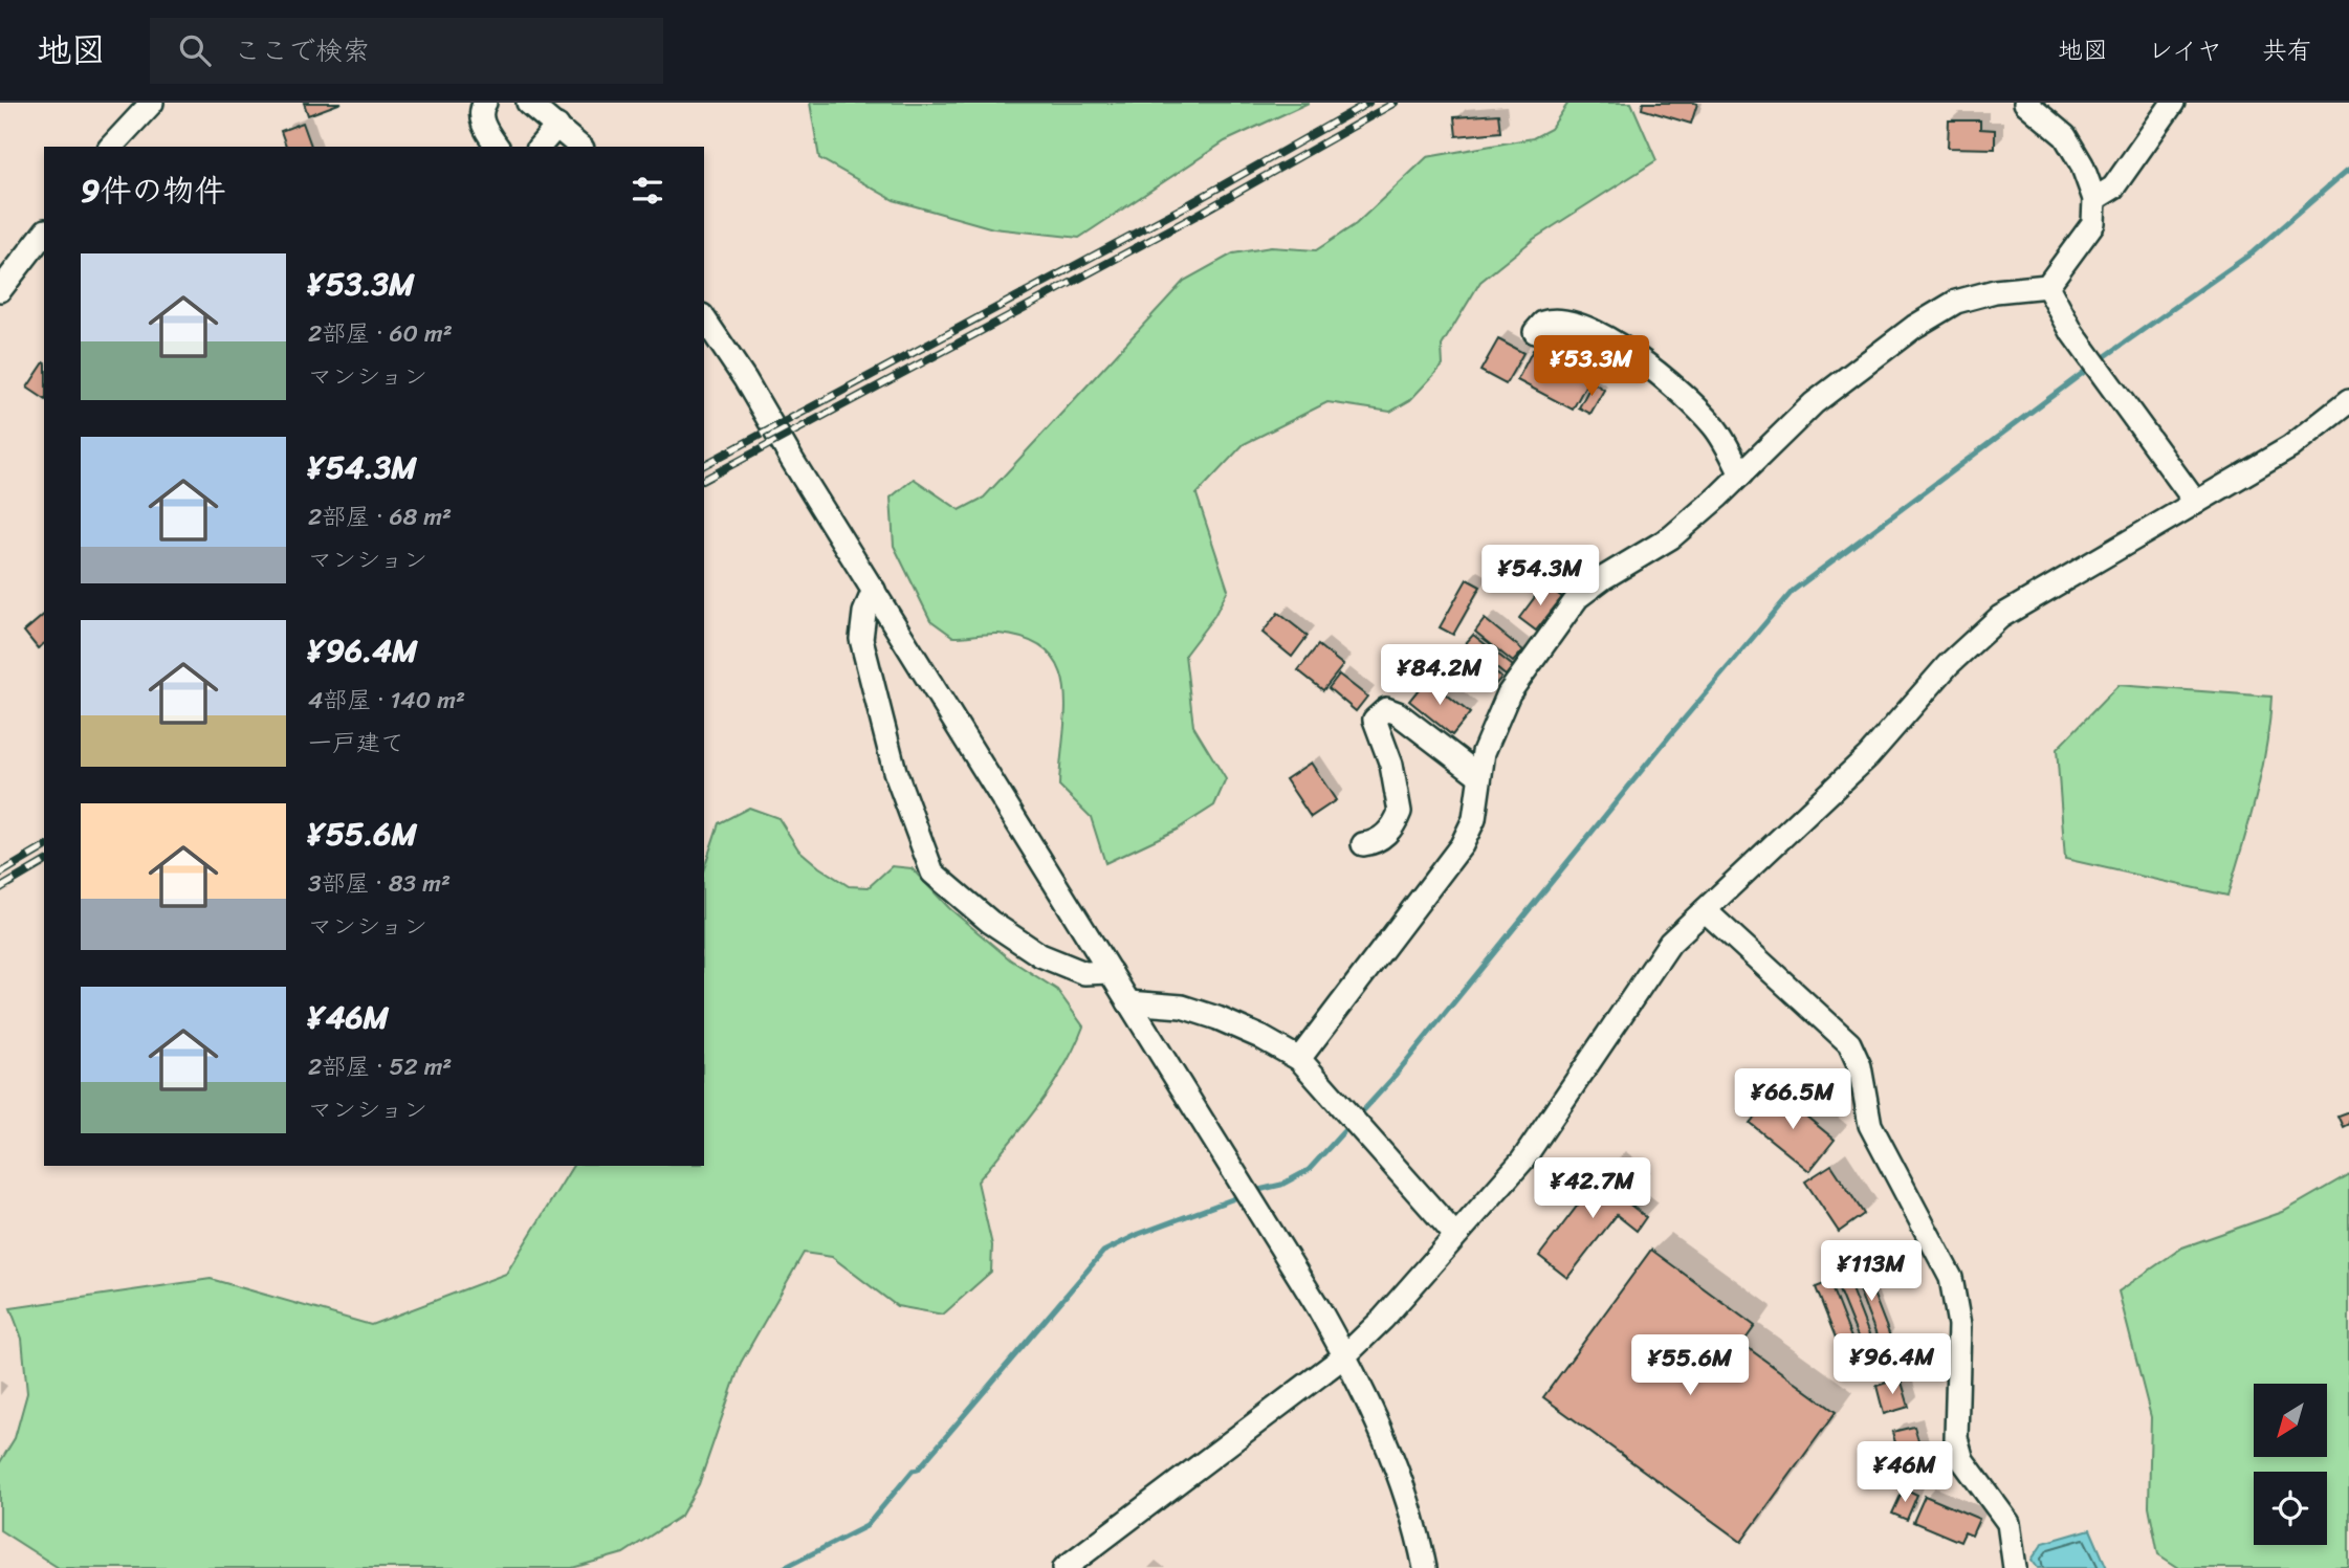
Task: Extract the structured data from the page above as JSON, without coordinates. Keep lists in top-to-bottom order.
{
  "north": "bottom left",
  "page": {
    "header": "地図",
    "search": "ここで検索",
    "nav": ["地図", "レイヤ", "共有"],
    "heading": "9件の物件",
    "list": [
      {
        "name": "¥53.3M",
        "note": "2部屋 · 60 m² · マンション"
      },
      {
        "name": "¥54.3M",
        "note": "2部屋 · 68 m² · マンション"
      },
      {
        "name": "¥96.4M",
        "note": "4部屋 · 140 m² · 一戸建て"
      },
      {
        "name": "¥55.6M",
        "note": "3部屋 · 83 m² · マンション"
      },
      {
        "name": "¥46M",
        "note": "2部屋 · 52 m² · マンション"
      }
    ],
    "price": [
      "¥53.3M",
      "¥54.3M",
      "¥84.2M",
      "¥66.5M",
      "¥42.7M",
      "¥113M",
      "¥96.4M",
      "¥55.6M",
      "¥46M"
    ]
  }
}
